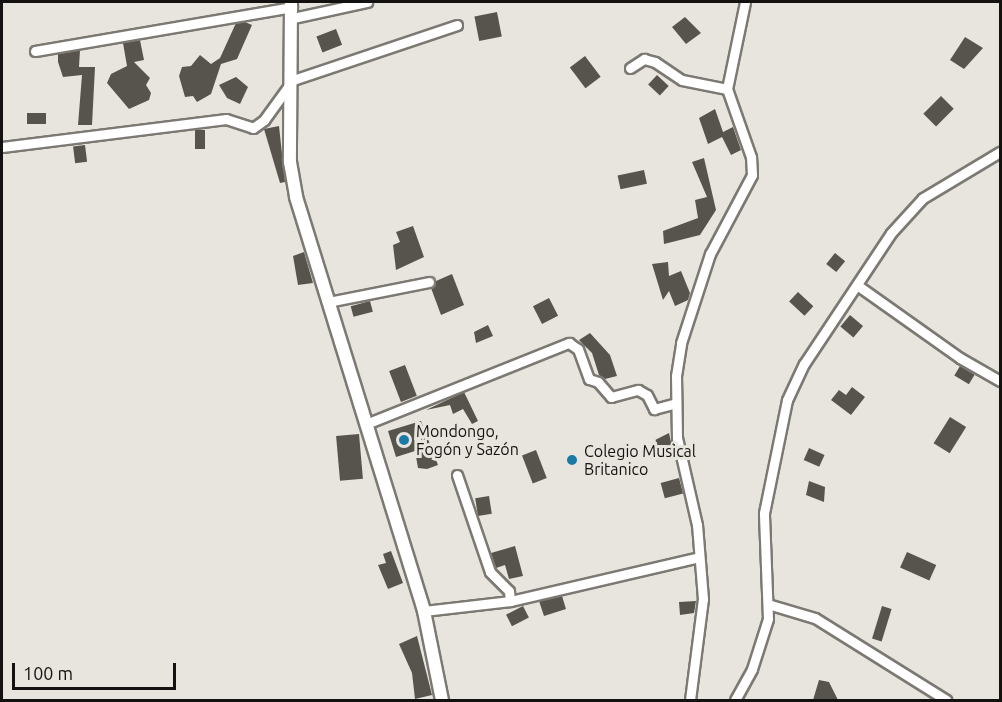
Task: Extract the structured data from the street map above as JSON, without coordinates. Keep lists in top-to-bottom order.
{
  "places": ["Mondongo, Fogón y Sazón", "Colegio Musical Britanico"],
  "scale_bar": "100 m"
}
